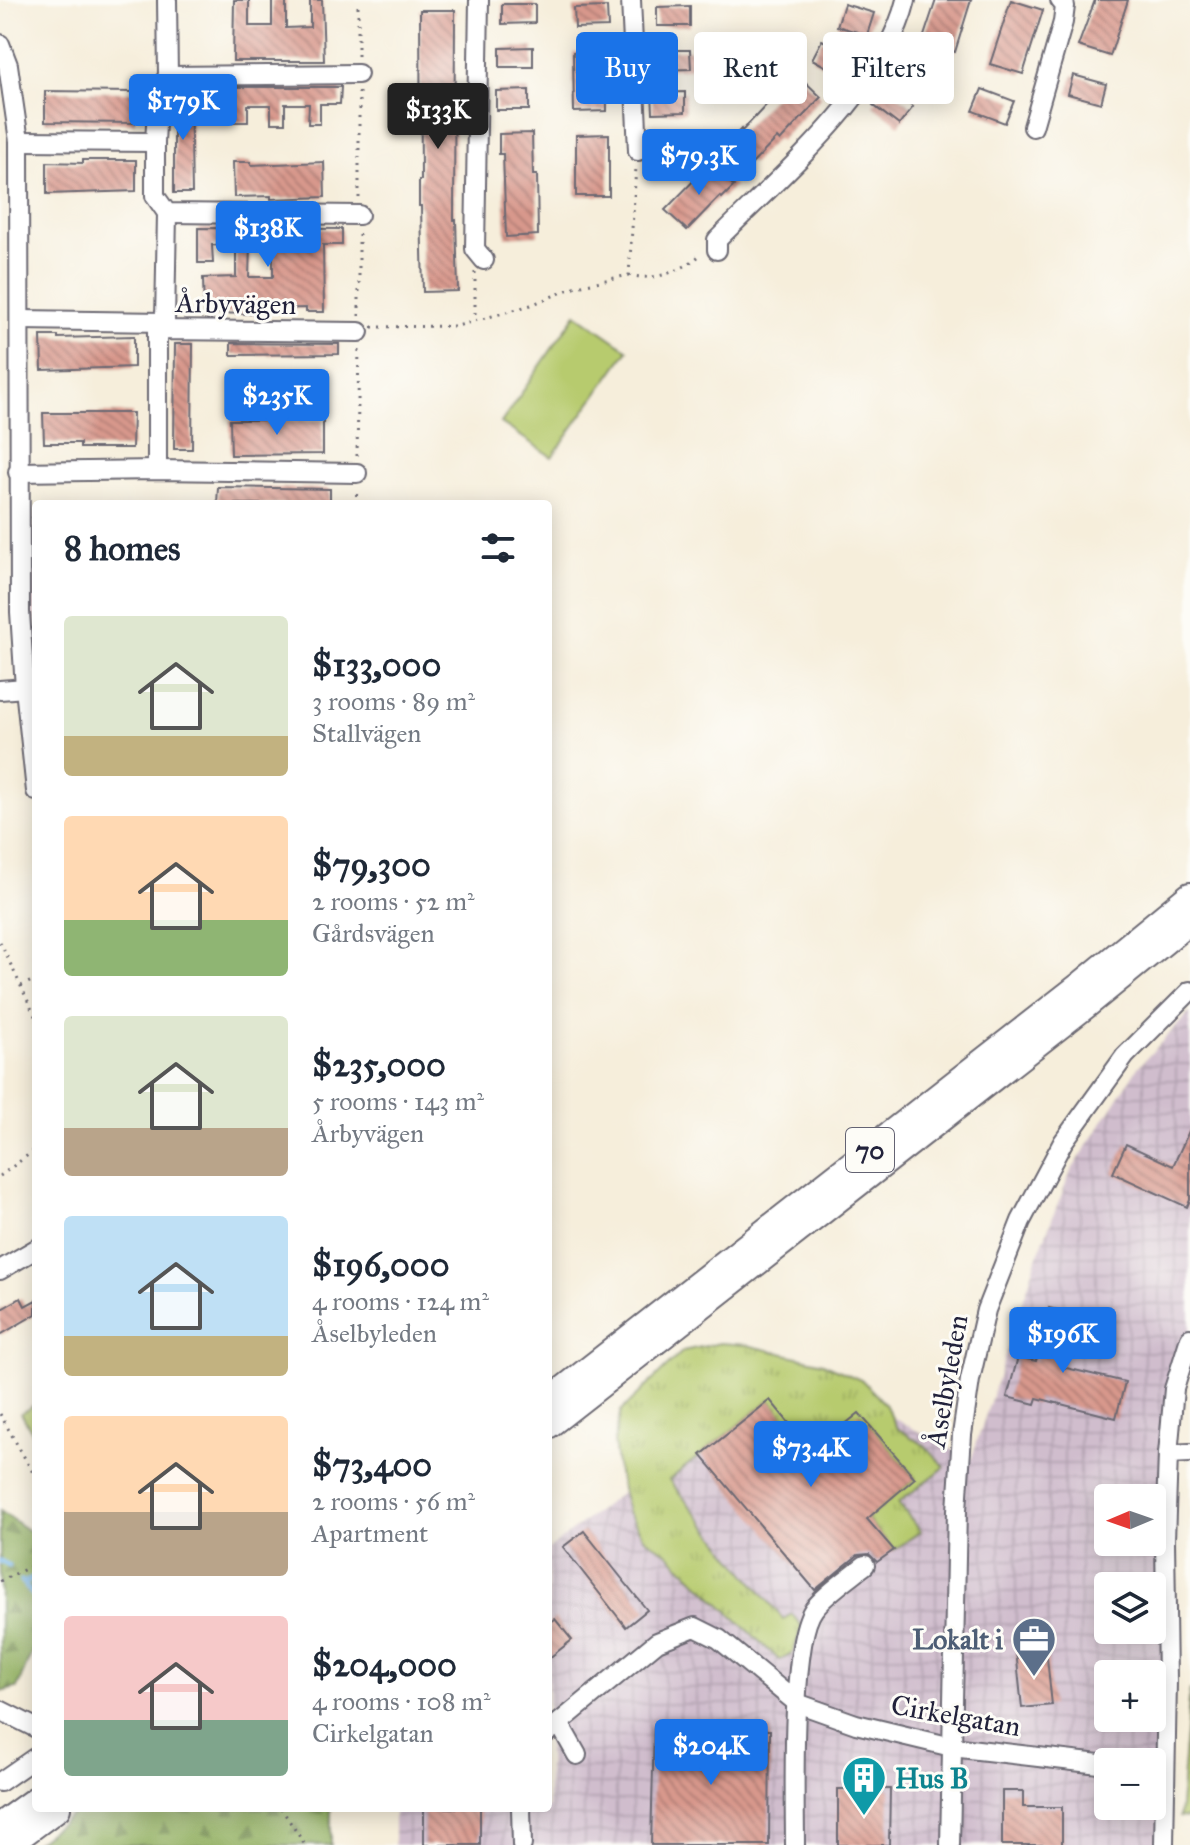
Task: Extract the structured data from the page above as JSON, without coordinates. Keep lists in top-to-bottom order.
{
  "streets": {
    "highway": ["70"],
    "street": ["Årbyvägen", "Åselbyleden", "Cirkelgatan"]
  },
  "crossings": [
    ["Åselbyleden", "Cirkelgatan"]
  ],
  "places": {
    "office": ["Lokalt i"],
    "building": ["Hus B"]
  },
  "north": "left",
  "page": {
    "chip": ["Buy", "Rent", "Filters"],
    "price": [
      "$179K",
      "$133K",
      "$79.3K",
      "$138K",
      "$235K",
      "$196K",
      "$73.4K",
      "$204K"
    ],
    "heading": "8 homes",
    "list": [
      {
        "name": "$133,000",
        "note": "3 rooms · 89 m² · Stallvägen"
      },
      {
        "name": "$79,300",
        "note": "2 rooms · 52 m² · Gårdsvägen"
      },
      {
        "name": "$235,000",
        "note": "5 rooms · 143 m² · Årbyvägen"
      },
      {
        "name": "$196,000",
        "note": "4 rooms · 124 m² · Åselbyleden"
      },
      {
        "name": "$73,400",
        "note": "2 rooms · 56 m² · Apartment"
      },
      {
        "name": "$204,000",
        "note": "4 rooms · 108 m² · Cirkelgatan"
      }
    ],
    "map_buttons": ["+", "−"]
  }
}
